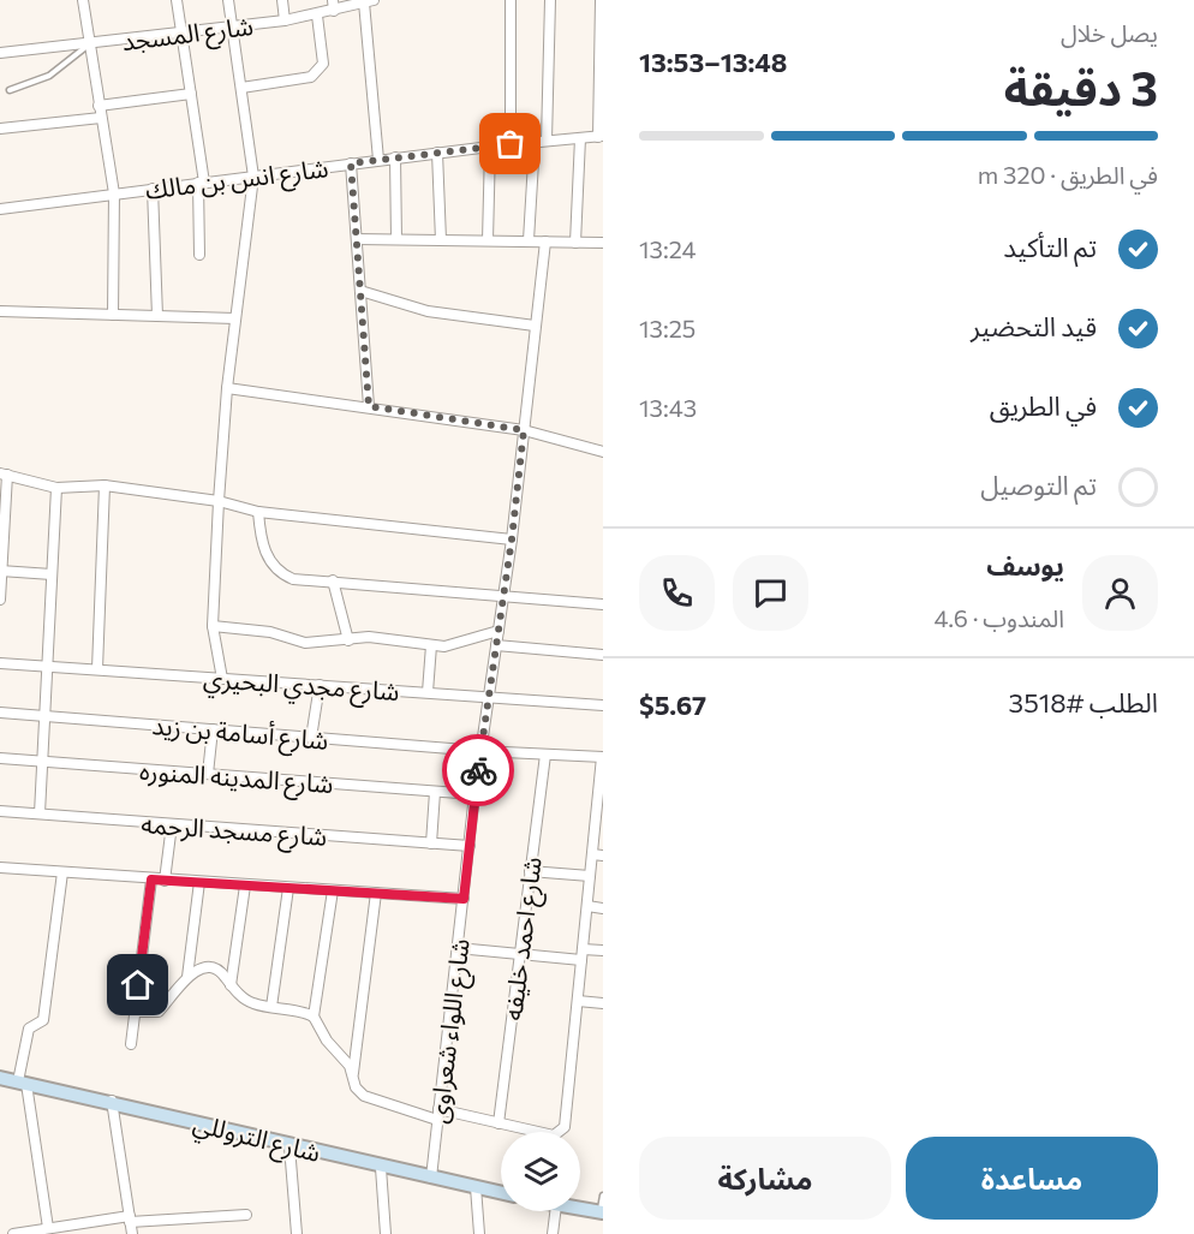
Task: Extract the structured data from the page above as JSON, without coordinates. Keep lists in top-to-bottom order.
{
  "streets": {
    "street": [
      "شارع المسجد",
      "شارع انس بن مالك",
      "شارع مجدي البحيري",
      "شارع أسامة بن زيد",
      "شارع المدينه المنوره",
      "شارع مسجد الرحمه",
      "شارع احمد خليفه",
      "شارع اللواء شعراوى",
      "شارع التروللي"
    ]
  },
  "crossings": [
    ["شارع مجدي البحيري", "شارع اللواء شعراوى"],
    ["شارع أسامة بن زيد", "شارع احمد خليفه"],
    ["شارع أسامة بن زيد", "شارع اللواء شعراوى"],
    ["شارع المدينه المنوره", "شارع اللواء شعراوى"],
    ["شارع مسجد الرحمه", "شارع اللواء شعراوى"],
    ["شارع اللواء شعراوى", "شارع التروللي"]
  ],
  "page": {
    "heading": ["3 دقيقة", "يصل خلال", "13:48–13:53"],
    "panel": [
      "يوسف",
      "المندوب · 4.6",
      "الطلب #3518",
      "$5.67"
    ],
    "bar": "في الطريق · 320 m",
    "list": [
      ["تم التأكيد", "13:24"],
      ["قيد التحضير", "13:25"],
      ["في الطريق", "13:43"],
      "تم التوصيل"
    ],
    "buttons": ["مساعدة", "مشاركة"]
  }
}
